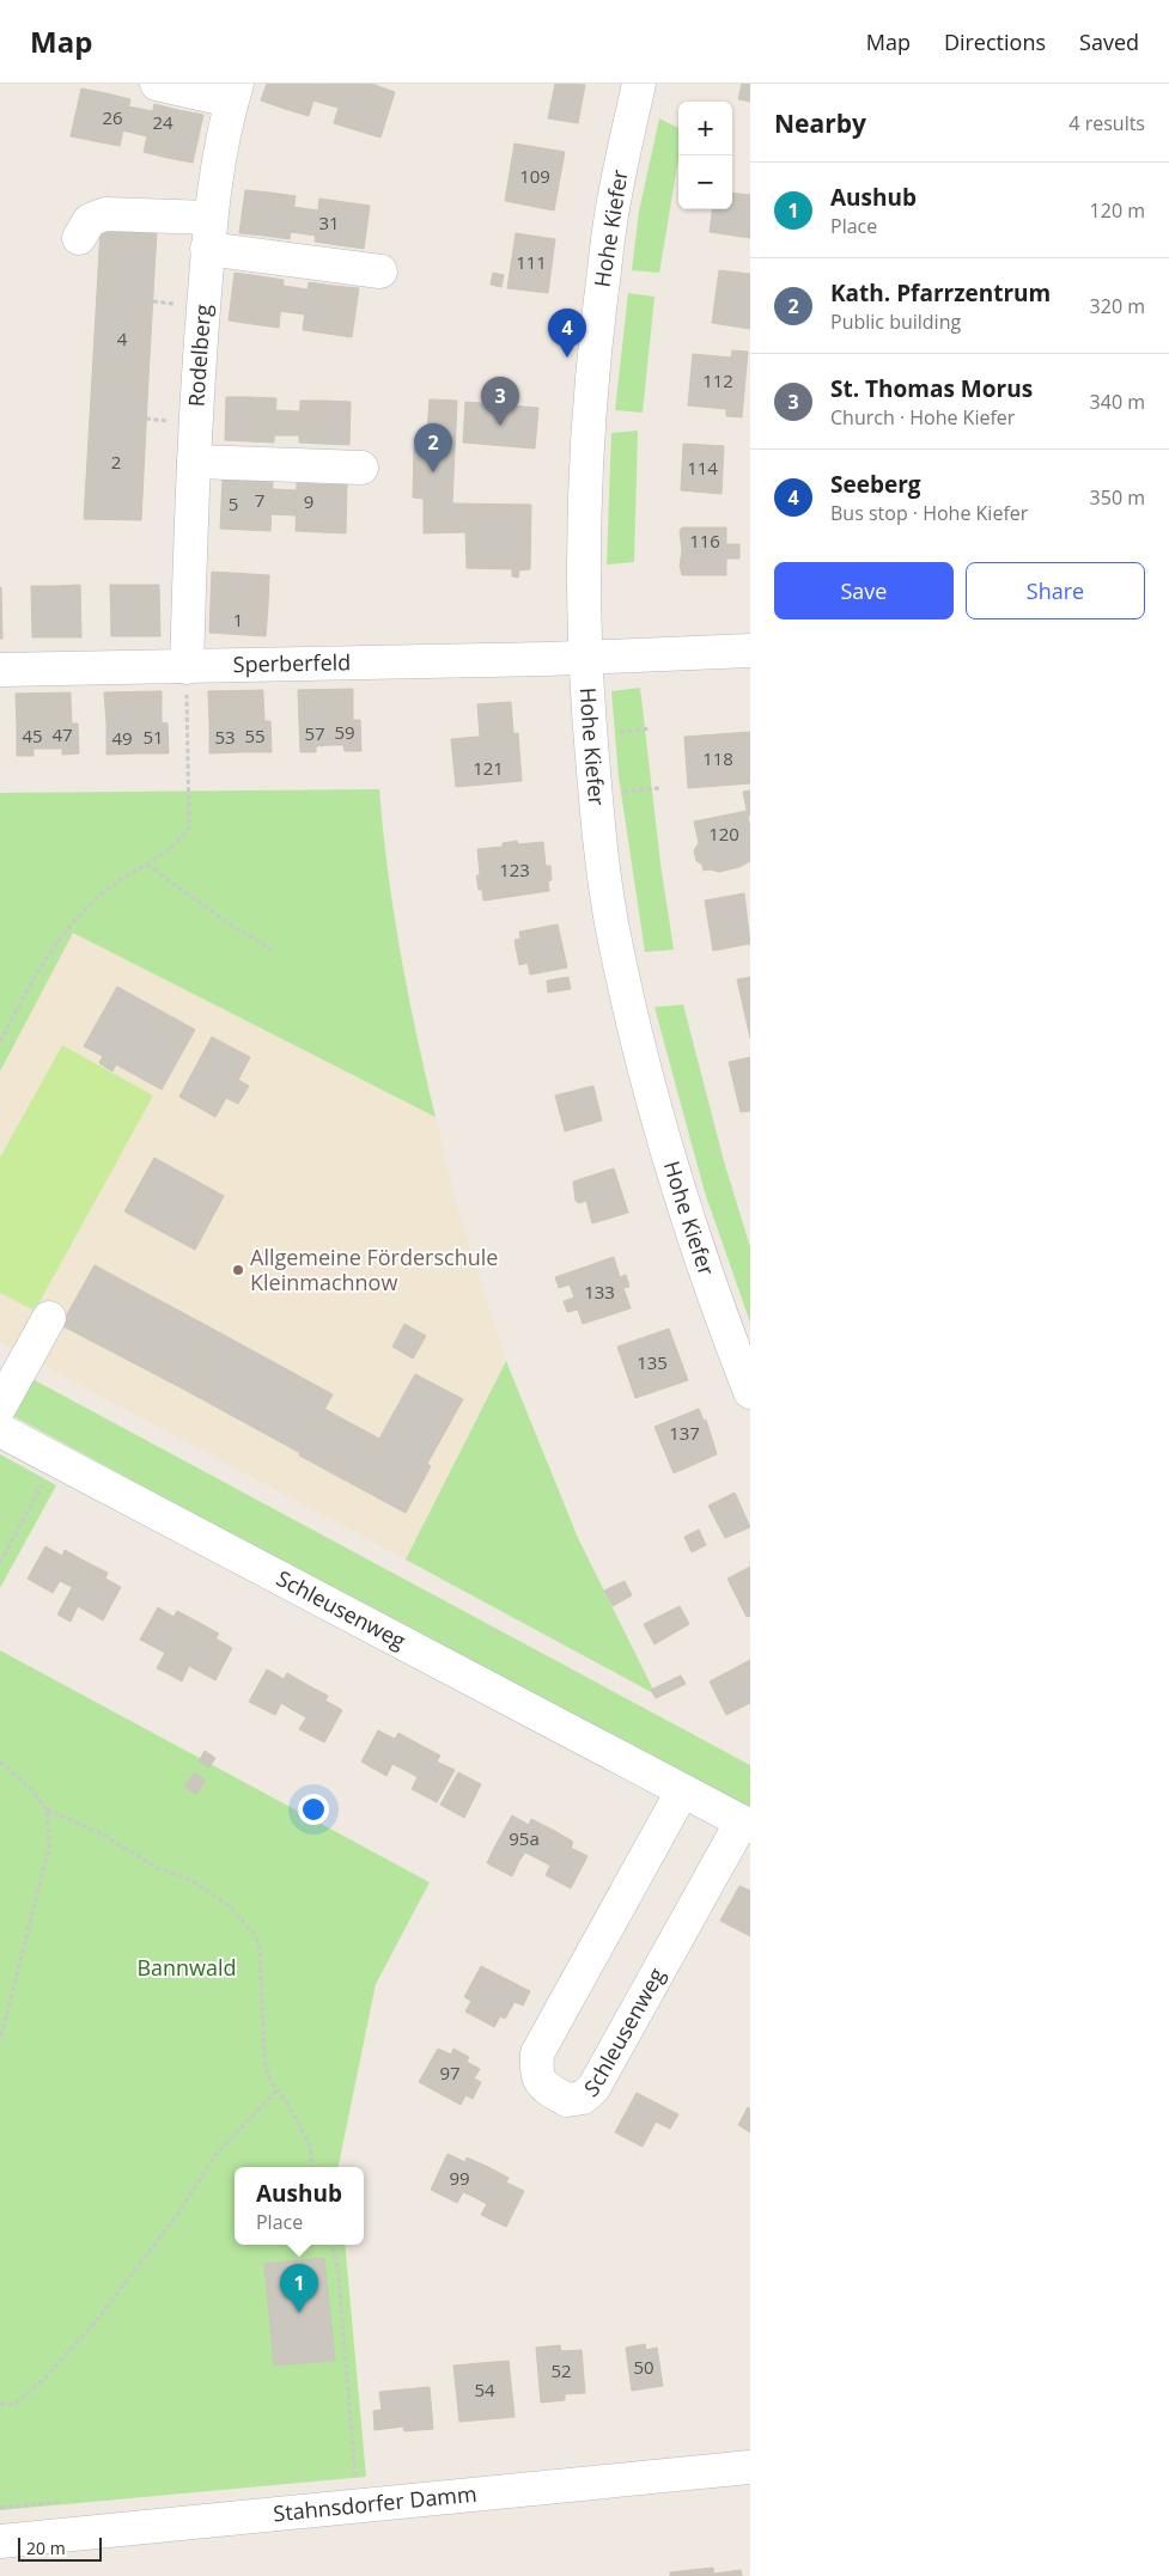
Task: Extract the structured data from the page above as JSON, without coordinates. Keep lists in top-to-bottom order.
{
  "streets": {
    "street": [
      "Hohe Kiefer",
      "Rodelberg",
      "Sperberfeld",
      "Schleusenweg",
      "Stahnsdorfer Damm"
    ]
  },
  "crossings": [
    ["Hohe Kiefer", "Sperberfeld"],
    ["Rodelberg", "Sperberfeld"]
  ],
  "parks": ["Bannwald"],
  "places": ["Allgemeine Förderschule Kleinmachnow"],
  "house_numbers": [
    "26",
    "24",
    "109",
    "31",
    "111",
    "4",
    "112",
    "2",
    "114",
    "7",
    "9",
    "5",
    "116",
    "1",
    "59",
    "57",
    "47",
    "45",
    "55",
    "51",
    "53",
    "49",
    "118",
    "121",
    "120",
    "123",
    "133",
    "135",
    "137",
    "95a",
    "97",
    "99",
    "50",
    "52",
    "54"
  ],
  "scale_bar": "20 m",
  "page": {
    "header": "Map",
    "nav": ["Map", "Directions", "Saved"],
    "heading": ["Nearby", "4 results"],
    "map_buttons": ["+", "−"],
    "list": [
      {
        "mark": "1",
        "name": "Aushub",
        "note": "Place",
        "value": "120 m"
      },
      {
        "mark": "2",
        "name": "Kath. Pfarrzentrum",
        "note": "Public building",
        "value": "320 m"
      },
      {
        "mark": "3",
        "name": "St. Thomas Morus",
        "note": "Church · Hohe Kiefer",
        "value": "340 m"
      },
      {
        "mark": "4",
        "name": "Seeberg",
        "note": "Bus stop · Hohe Kiefer",
        "value": "350 m"
      }
    ],
    "pins": [
      "4",
      "3",
      "2",
      "1"
    ],
    "buttons": ["Save", "Share"],
    "popup": ["Aushub", "Place"],
    "scale": "20 m"
  }
}
